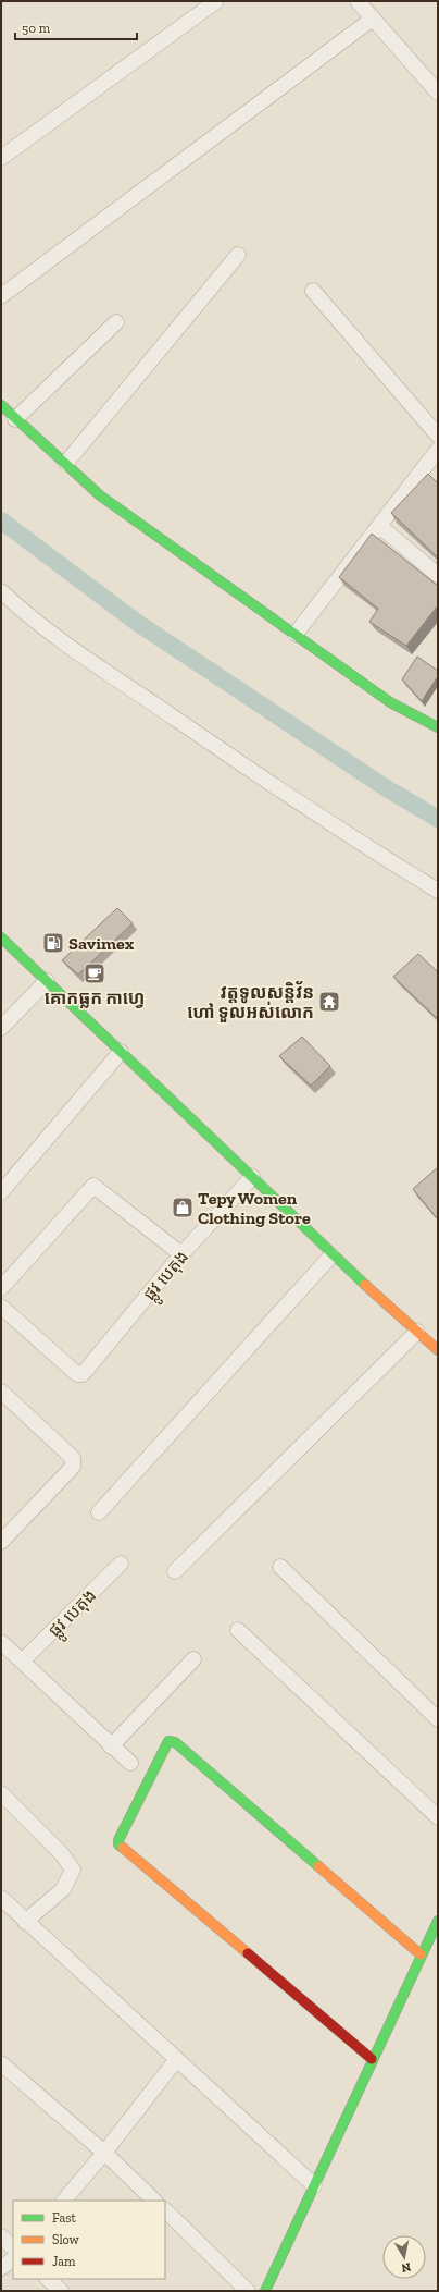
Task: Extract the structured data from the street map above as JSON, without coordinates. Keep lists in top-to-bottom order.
{
  "streets": {
    "street": ["ផ្លូវ បេតុង"]
  },
  "places": {
    "fuel station": ["Savimex"],
    "cafe": ["គោកធ្លក កាហ្វេ"],
    "temple": ["វត្តទូលសន្តិវ័ន ហៅ ទួលអស់លោក"],
    "shop": ["Tepy Women Clothing Store"]
  },
  "legend": ["Fast", "Slow", "Jam"],
  "scale_bar": "50 m",
  "north": "bottom"
}
